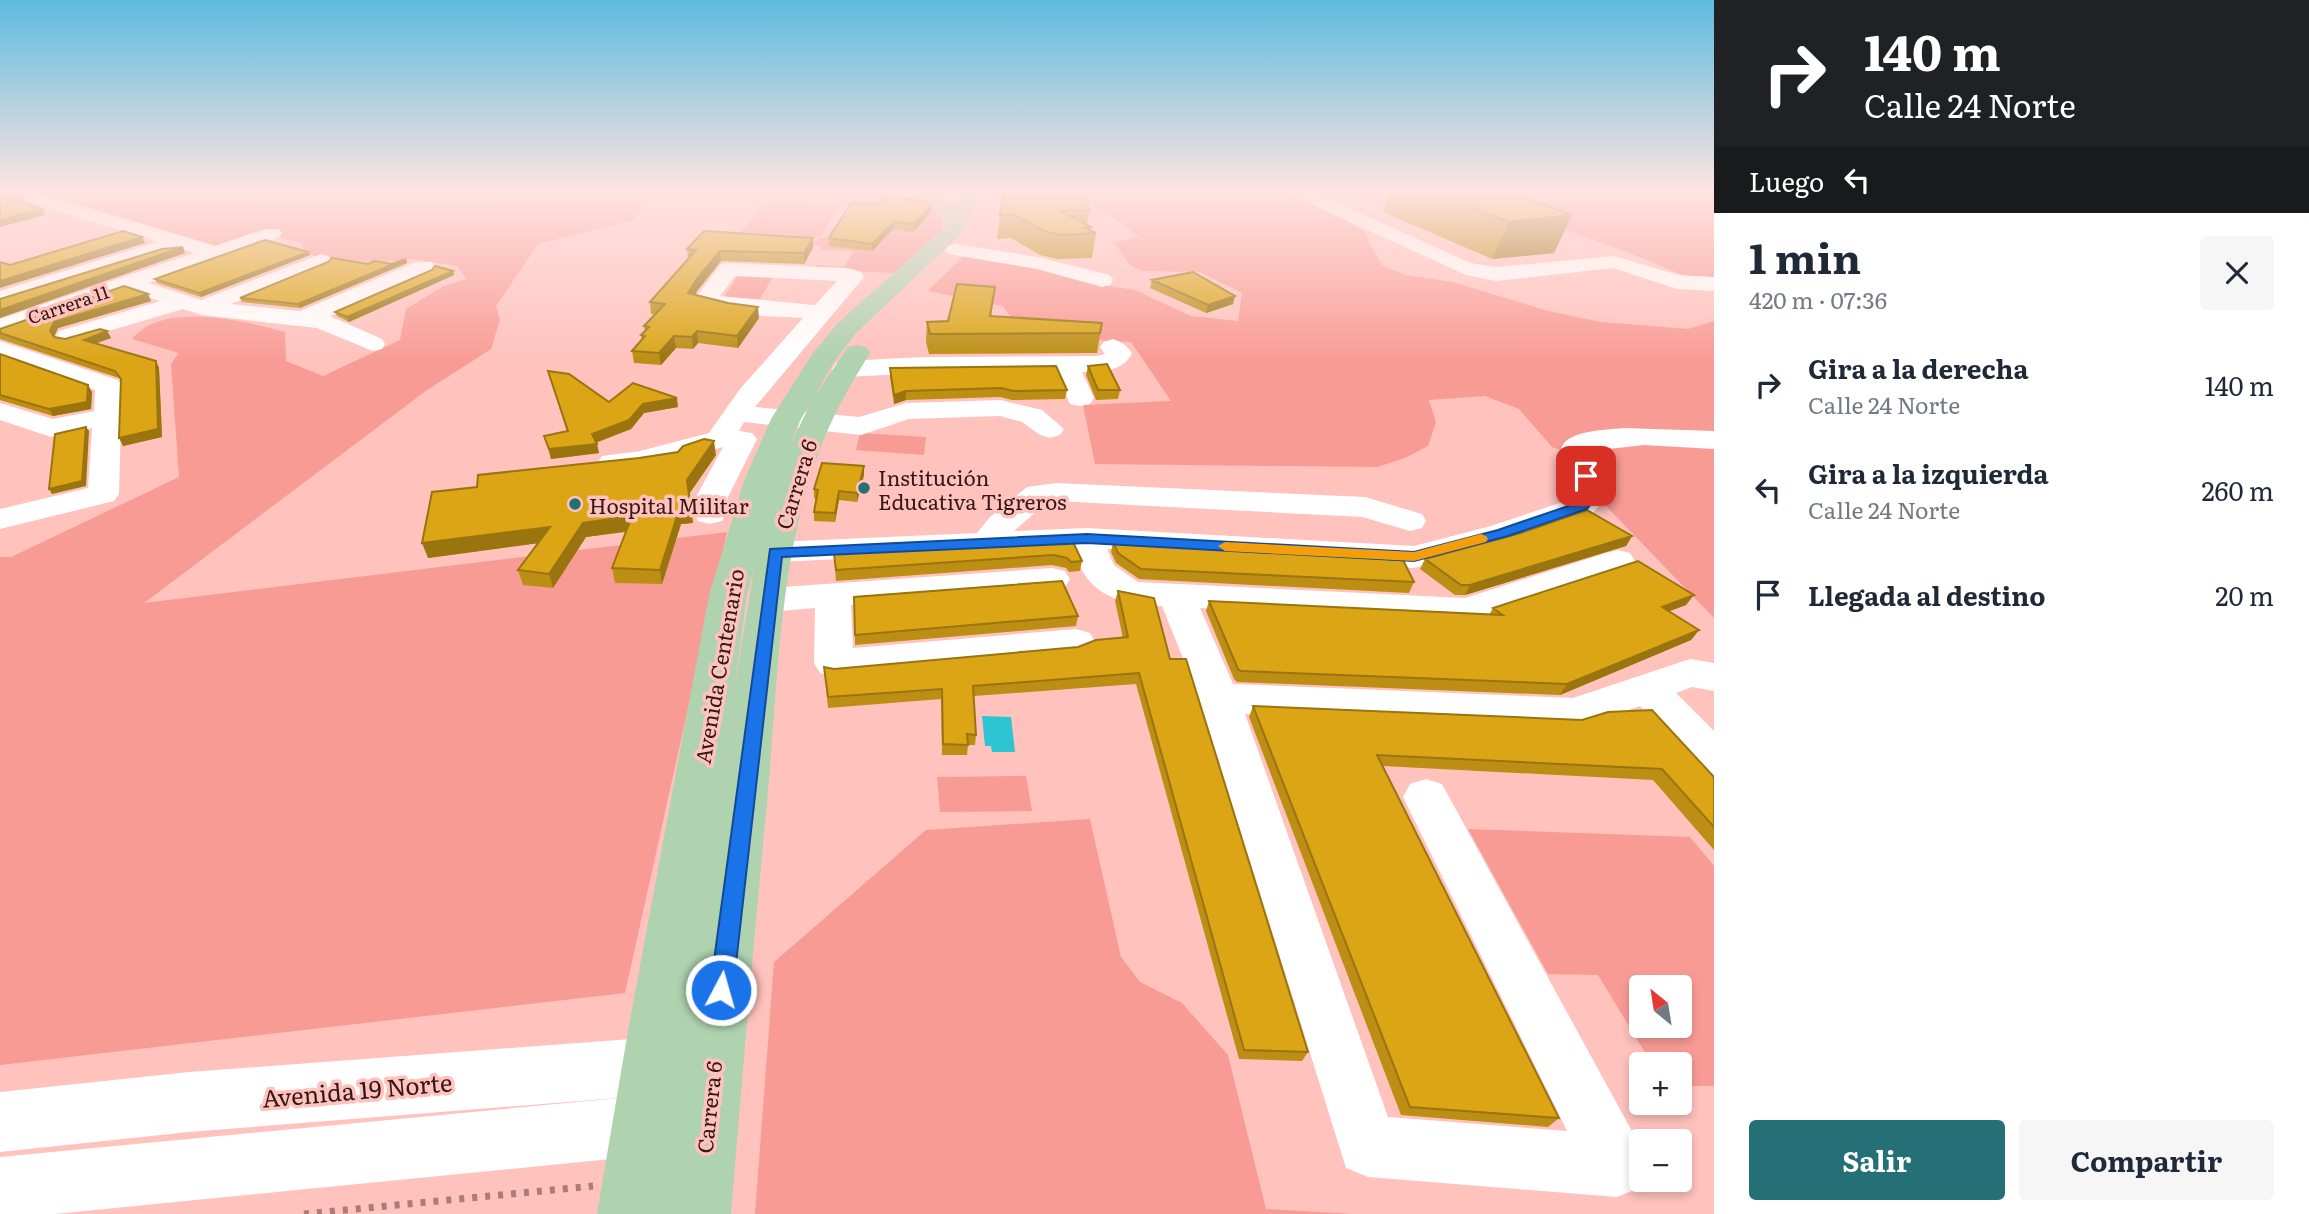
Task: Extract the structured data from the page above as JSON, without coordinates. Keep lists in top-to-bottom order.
{
  "streets": {
    "main road": ["Carrera 6", "Avenida Centenario"],
    "street": ["Carrera 11", "Avenida 19 Norte"]
  },
  "crossings": [
    ["Carrera 6", "Avenida Centenario"],
    ["Carrera 6", "Avenida 19 Norte"],
    ["Avenida Centenario", "Avenida 19 Norte"]
  ],
  "places": ["Institución Educativa Tigreros", "Hospital Militar"],
  "north": "top left",
  "page": {
    "turn": ["140 m", "Calle 24 Norte"],
    "then": "Luego",
    "heading": ["1 min", "420 m · 07:36"],
    "list": [
      {
        "name": "Gira a la derecha",
        "note": "Calle 24 Norte",
        "value": "140 m"
      },
      {
        "name": "Gira a la izquierda",
        "note": "Calle 24 Norte",
        "value": "260 m"
      },
      {
        "name": "Llegada al destino",
        "value": "20 m"
      }
    ],
    "map_buttons": ["+", "−"],
    "buttons": ["Salir", "Compartir"]
  }
}
